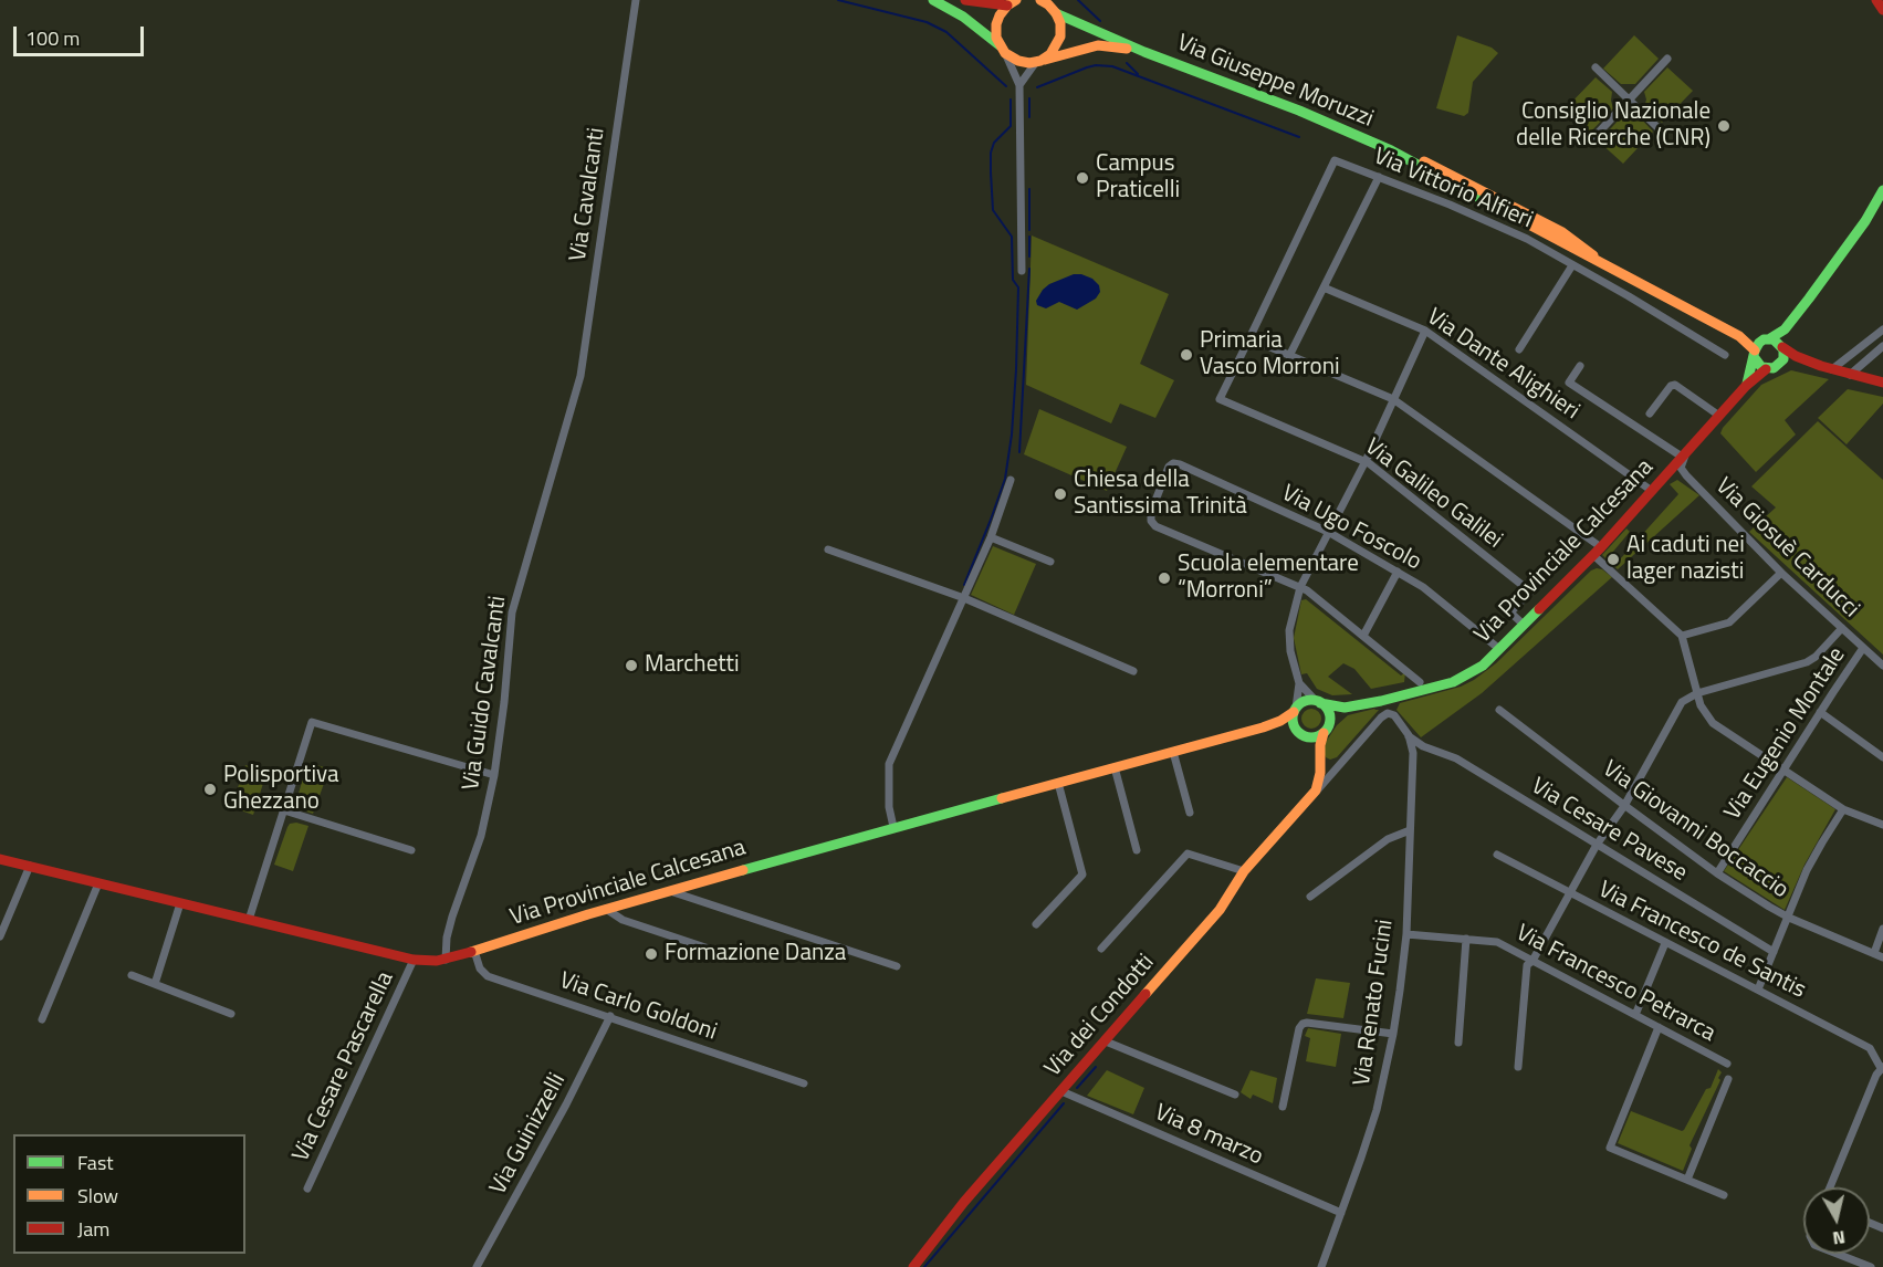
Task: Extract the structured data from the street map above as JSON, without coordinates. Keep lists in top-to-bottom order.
{
  "streets": {
    "main road": ["Via Giuseppe Moruzzi", "Via Provinciale Calcesana", "Via dei Condotti"],
    "street": [
      "Via Vittorio Alfieri",
      "Via Cavalcanti",
      "Via Dante Alighieri",
      "Via Galileo Galilei",
      "Via Ugo Foscolo",
      "Via Giosuè Carducci",
      "Via Guido Cavalcanti",
      "Via Eugenio Montale",
      "Via Cesare Pavese",
      "Via Giovanni Boccaccio",
      "Via Francesco de Santis",
      "Via Francesco Petrarca",
      "Via Renato Fucini",
      "Via Carlo Goldoni",
      "Via Cesare Pascarella",
      "Via Guinizzelli",
      "Via 8 marzo"
    ]
  },
  "crossings": [
    ["Via Giuseppe Moruzzi", "Via Provinciale Calcesana"],
    ["Via Vittorio Alfieri", "Via Galileo Galilei"],
    ["Via Cavalcanti", "Via Guido Cavalcanti"],
    ["Via Dante Alighieri", "Via Provinciale Calcesana"],
    ["Via Galileo Galilei", "Via Provinciale Calcesana"],
    ["Via Ugo Foscolo", "Via Provinciale Calcesana"],
    ["Via Giosuè Carducci", "Via Provinciale Calcesana"],
    ["Via Giosuè Carducci", "Via Eugenio Montale"],
    ["Via Provinciale Calcesana", "Via Guido Cavalcanti"],
    ["Via Provinciale Calcesana", "Via Carlo Goldoni"],
    ["Via Provinciale Calcesana", "Via Cesare Pascarella"],
    ["Via Eugenio Montale", "Via Giovanni Boccaccio"],
    ["Via Cesare Pavese", "Via Renato Fucini"],
    ["Via Cesare Pavese", "Via dei Condotti"],
    ["Via Francesco Petrarca", "Via Renato Fucini"],
    ["Via Renato Fucini", "Via dei Condotti"],
    ["Via Renato Fucini", "Via 8 marzo"],
    ["Via Carlo Goldoni", "Via Guinizzelli"],
    ["Via dei Condotti", "Via 8 marzo"]
  ],
  "places": [
    "Consiglio Nazionale delle Ricerche (CNR)",
    "Campus Praticelli",
    "Primaria Vasco Morroni",
    "Chiesa della Santissima Trinità",
    "Ai caduti nei lager nazisti",
    "Scuola elementare “Morroni”",
    "Marchetti",
    "Polisportiva Ghezzano",
    "Formazione Danza"
  ],
  "legend": ["Fast", "Slow", "Jam"],
  "scale_bar": "100 m",
  "north": "bottom"
}
